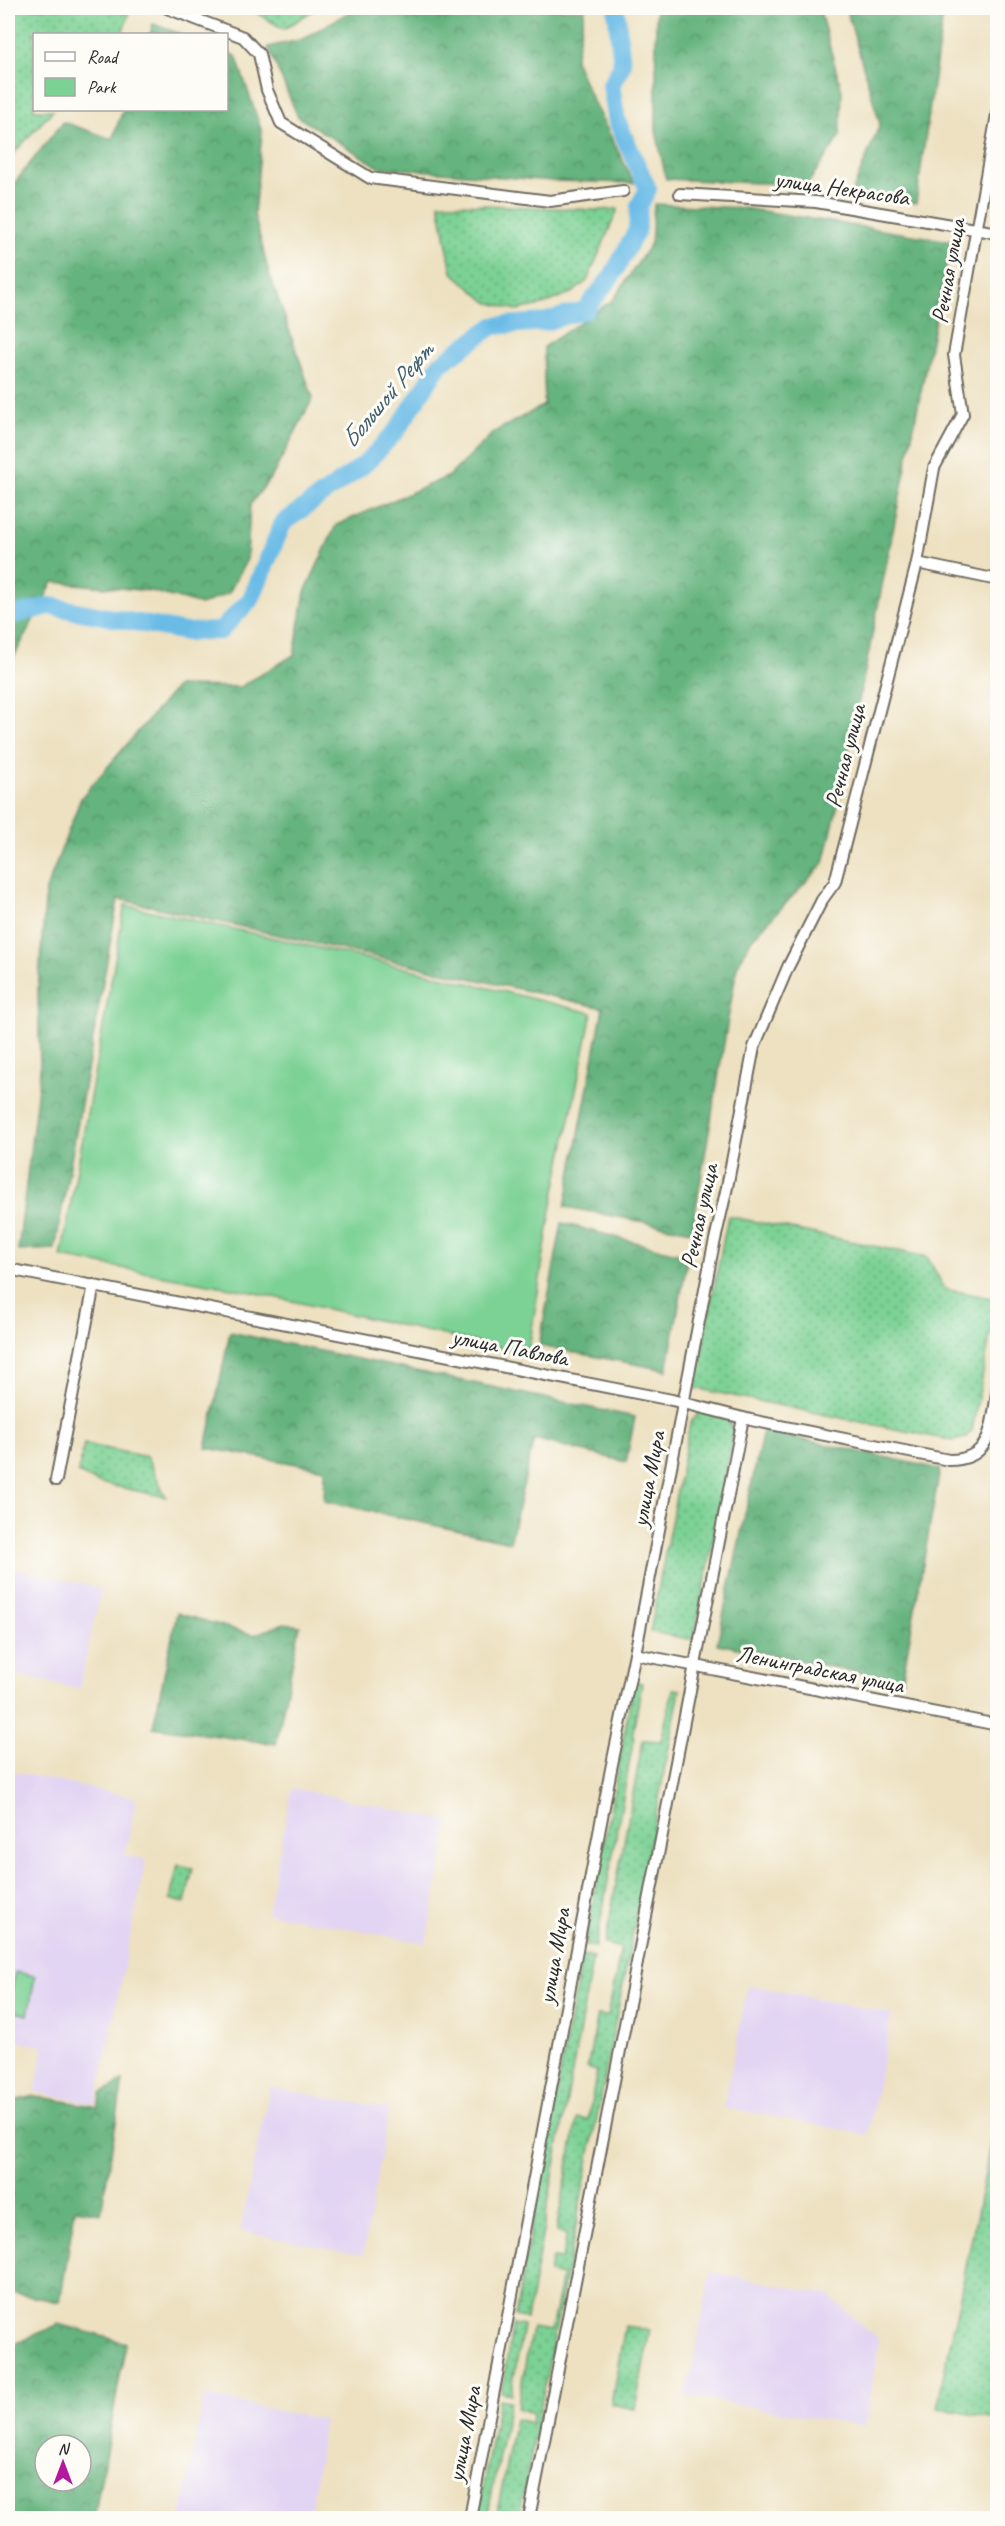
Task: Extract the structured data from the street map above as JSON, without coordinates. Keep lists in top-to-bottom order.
{
  "streets": {
    "street": [
      "улица Некрасова",
      "Речная улица",
      "улица Павлова",
      "улица Мира",
      "Ленинградская улица"
    ]
  },
  "crossings": [
    ["улица Некрасова", "Речная улица"],
    ["Речная улица", "улица Павлова"],
    ["Речная улица", "улица Мира"],
    ["улица Павлова", "улица Мира"],
    ["улица Мира", "Ленинградская улица"]
  ],
  "water": ["Большой Рефт"],
  "legend": ["Road", "Park"],
  "north": "top"
}
